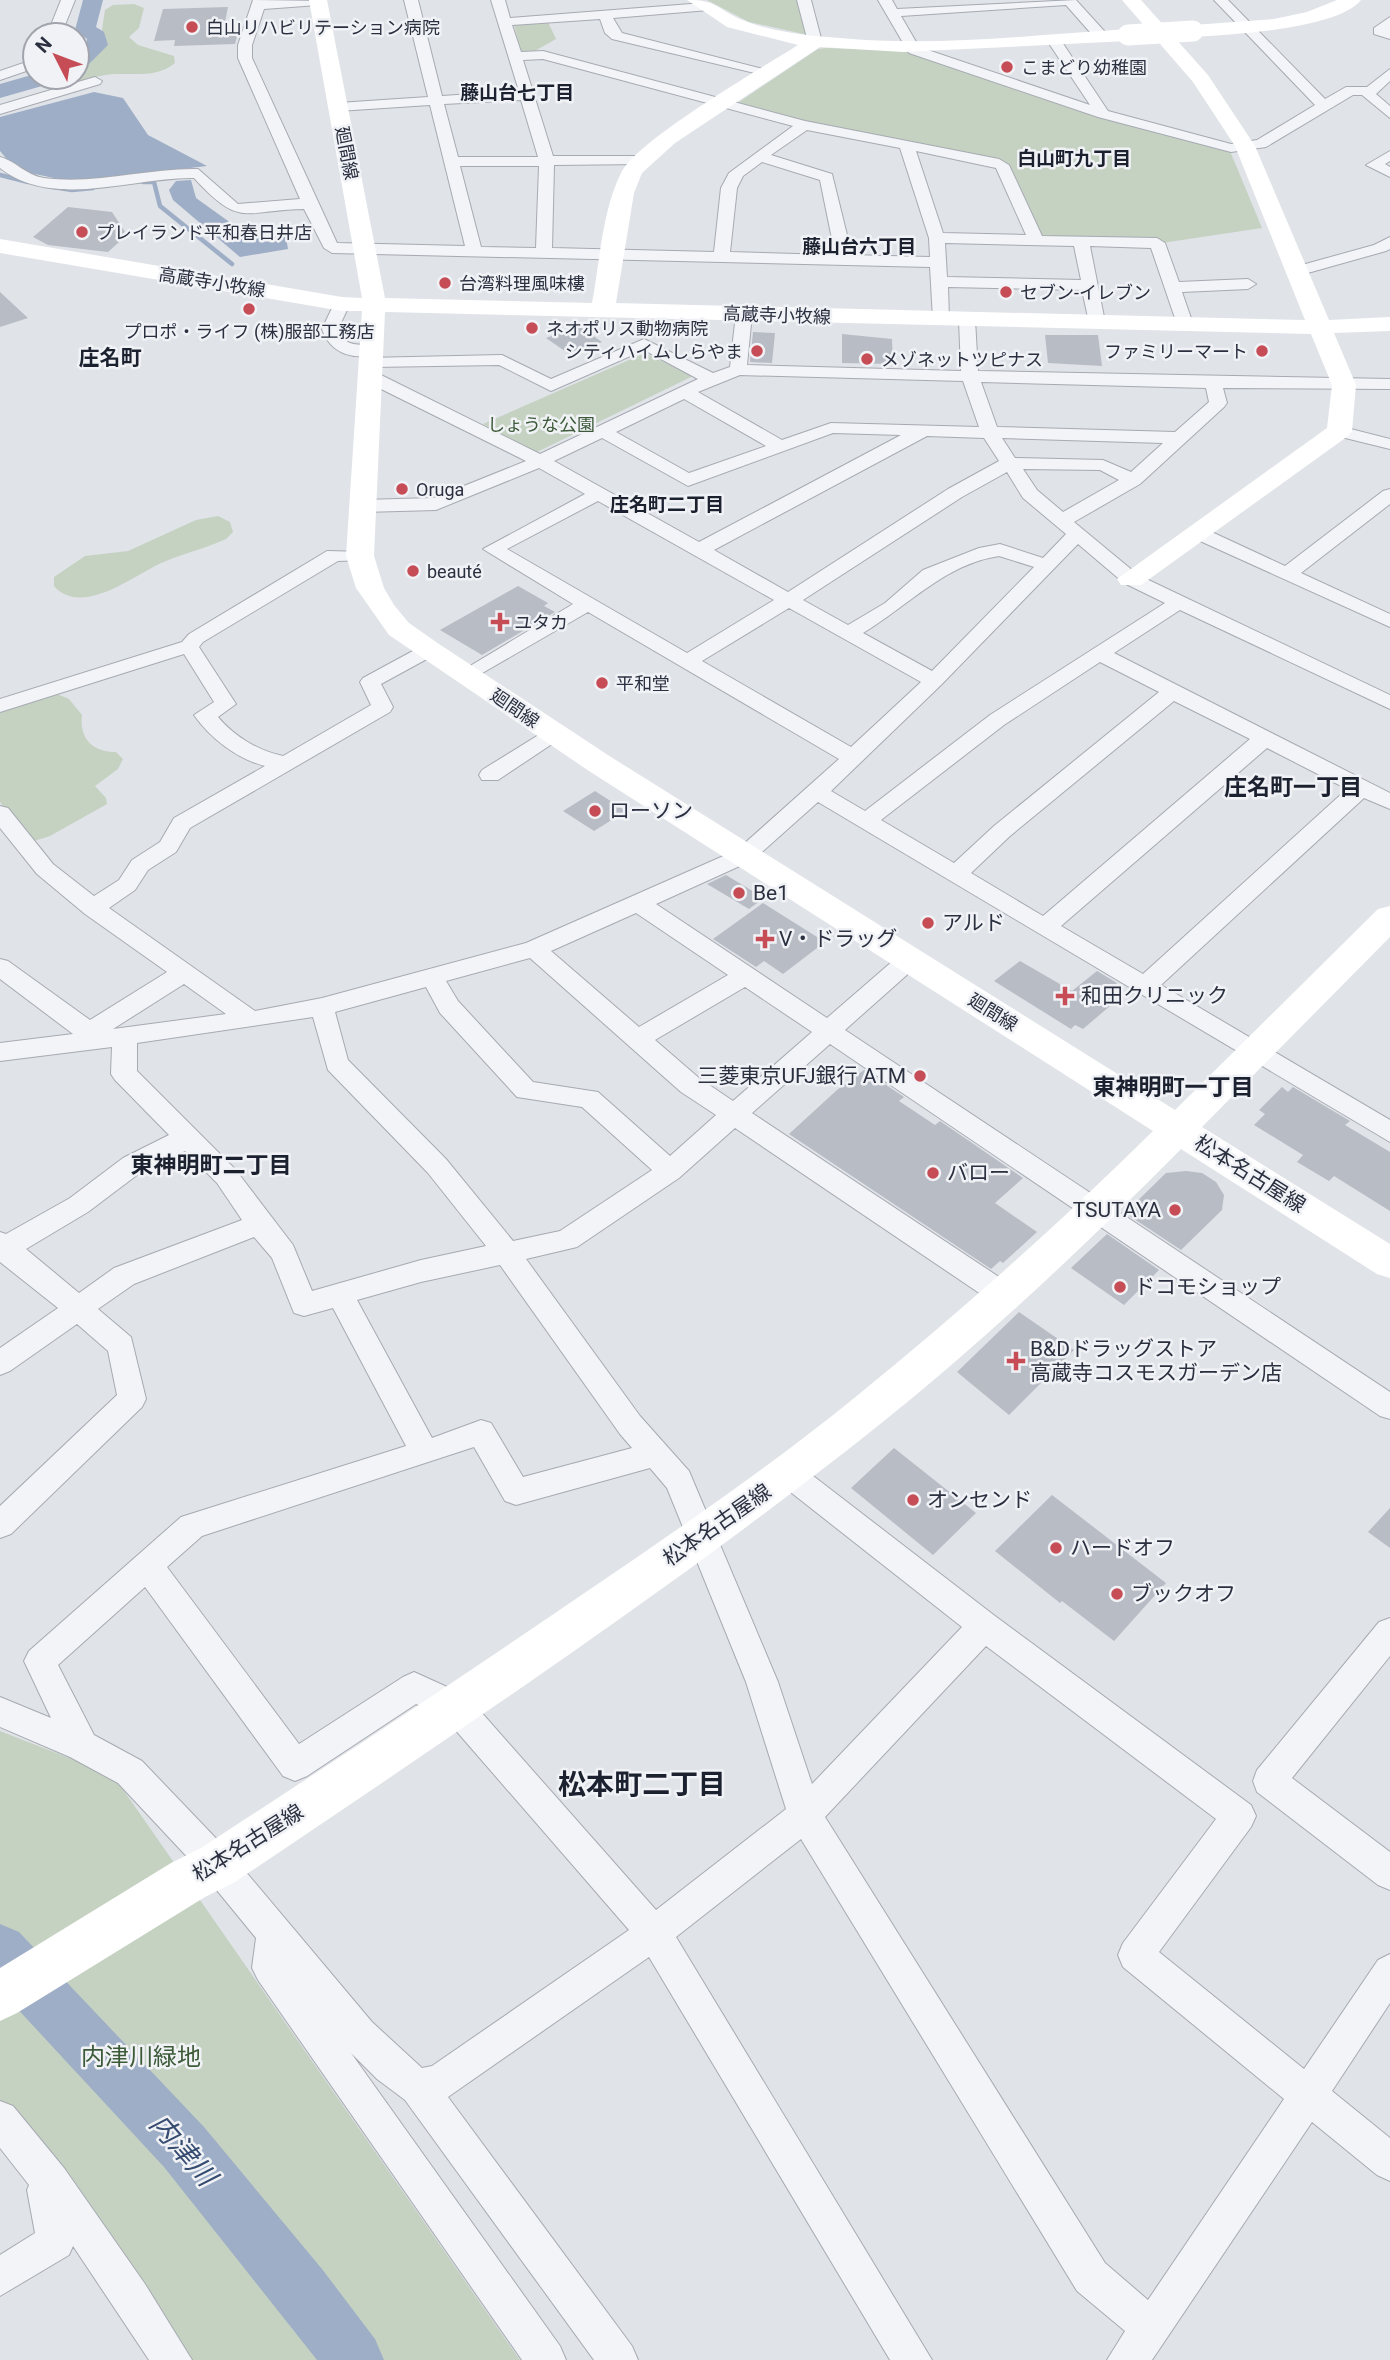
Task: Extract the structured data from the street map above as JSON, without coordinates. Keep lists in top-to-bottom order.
{
  "streets": {
    "street": ["廻間線", "高蔵寺小牧線", "松本名古屋線"]
  },
  "crossings": [
    ["廻間線", "高蔵寺小牧線"],
    ["廻間線", "松本名古屋線"]
  ],
  "districts": [
    "藤山台七丁目",
    "白山町九丁目",
    "藤山台六丁目",
    "庄名町",
    "庄名町二丁目",
    "庄名町一丁目",
    "東神明町一丁目",
    "東神明町二丁目",
    "松本町二丁目"
  ],
  "water": ["内津川"],
  "parks": ["しょうな公園", "内津川緑地"],
  "places": {
    "other": [
      "白山リハビリテーション病院",
      "こまどり幼稚園",
      "プレイランド平和春日井店",
      "台湾料理風味樓",
      "セブン-イレブン",
      "プロポ・ライフ (株)服部工務店",
      "ネオポリス動物病院",
      "シティハイムしらやま",
      "ファミリーマート",
      "メゾネットツピナス",
      "Oruga",
      "beauté",
      "平和堂",
      "ローソン",
      "Be1",
      "アルド",
      "三菱東京UFJ銀行 ATM",
      "バロー",
      "TSUTAYA",
      "ドコモショップ",
      "オンセンド",
      "ハードオフ",
      "ブックオフ"
    ],
    "health": [
      "ユタカ",
      "V・ドラッグ",
      "和田クリニック",
      "B&Dドラッグストア 高蔵寺コスモスガーデン店"
    ]
  },
  "north": "top left"
}
